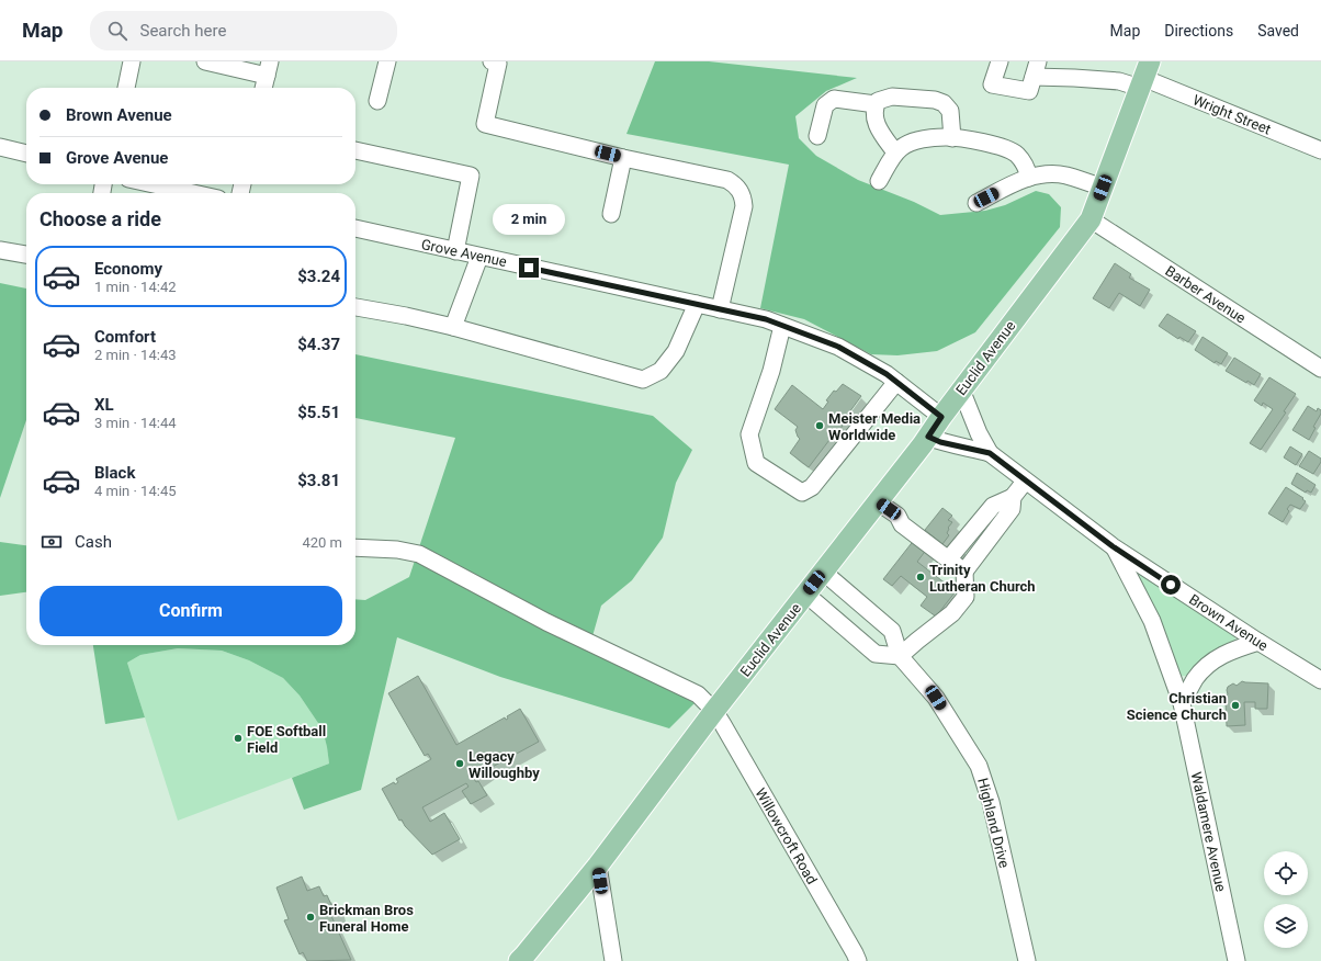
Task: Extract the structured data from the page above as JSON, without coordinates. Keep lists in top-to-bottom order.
{
  "streets": {
    "main road": ["Euclid Avenue"],
    "street": [
      "Wright Street",
      "Grove Avenue",
      "Barber Avenue",
      "Brown Avenue",
      "Highland Drive",
      "Waldamere Avenue",
      "Willowcroft Road"
    ]
  },
  "crossings": [
    ["Wright Street", "Euclid Avenue"],
    ["Grove Avenue", "Euclid Avenue"],
    ["Barber Avenue", "Euclid Avenue"],
    ["Euclid Avenue", "Brown Avenue"],
    ["Euclid Avenue", "Highland Drive"],
    ["Euclid Avenue", "Willowcroft Road"],
    ["Brown Avenue", "Waldamere Avenue"]
  ],
  "places": [
    "Meister Media Worldwide",
    "Trinity Lutheran Church",
    "Christian Science Church",
    "FOE Softball Field",
    "Legacy Willoughby",
    "Brickman Bros Funeral Home"
  ],
  "page": {
    "header": "Map",
    "search": "Search here",
    "nav": ["Map", "Directions", "Saved"],
    "banner": ["Brown Avenue", "Grove Avenue"],
    "heading": "Choose a ride",
    "bubble": "2 min",
    "list": [
      {
        "name": "Economy",
        "note": "1 min · 14:42",
        "value": "$3.24"
      },
      {
        "name": "Comfort",
        "note": "2 min · 14:43",
        "value": "$4.37"
      },
      {
        "name": "XL",
        "note": "3 min · 14:44",
        "value": "$5.51"
      },
      {
        "name": "Black",
        "note": "4 min · 14:45",
        "value": "$3.81"
      }
    ],
    "pay": ["Cash", "420 m"],
    "buttons": "Confirm"
  }
}
